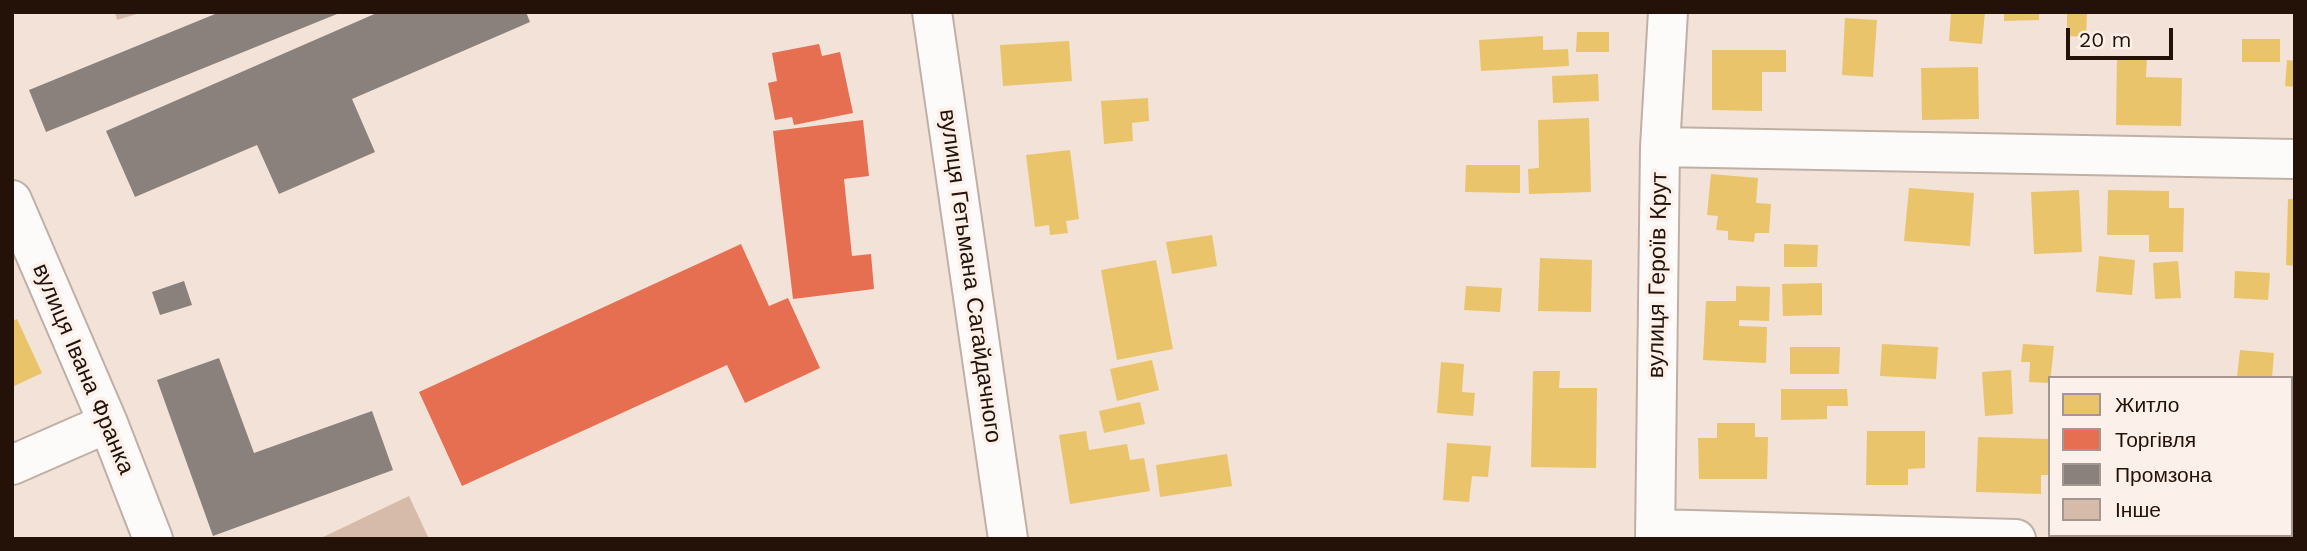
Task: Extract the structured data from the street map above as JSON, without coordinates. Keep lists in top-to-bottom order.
{
  "streets": {
    "street": ["вулиця Героїв Крут", "вулиця Гетьмана Сагайдачного", "вулиця Івана Франка"]
  },
  "legend": [
    "Житло",
    "Торгівля",
    "Промзона",
    "Інше"
  ],
  "scale_bar": "20 m"
}
